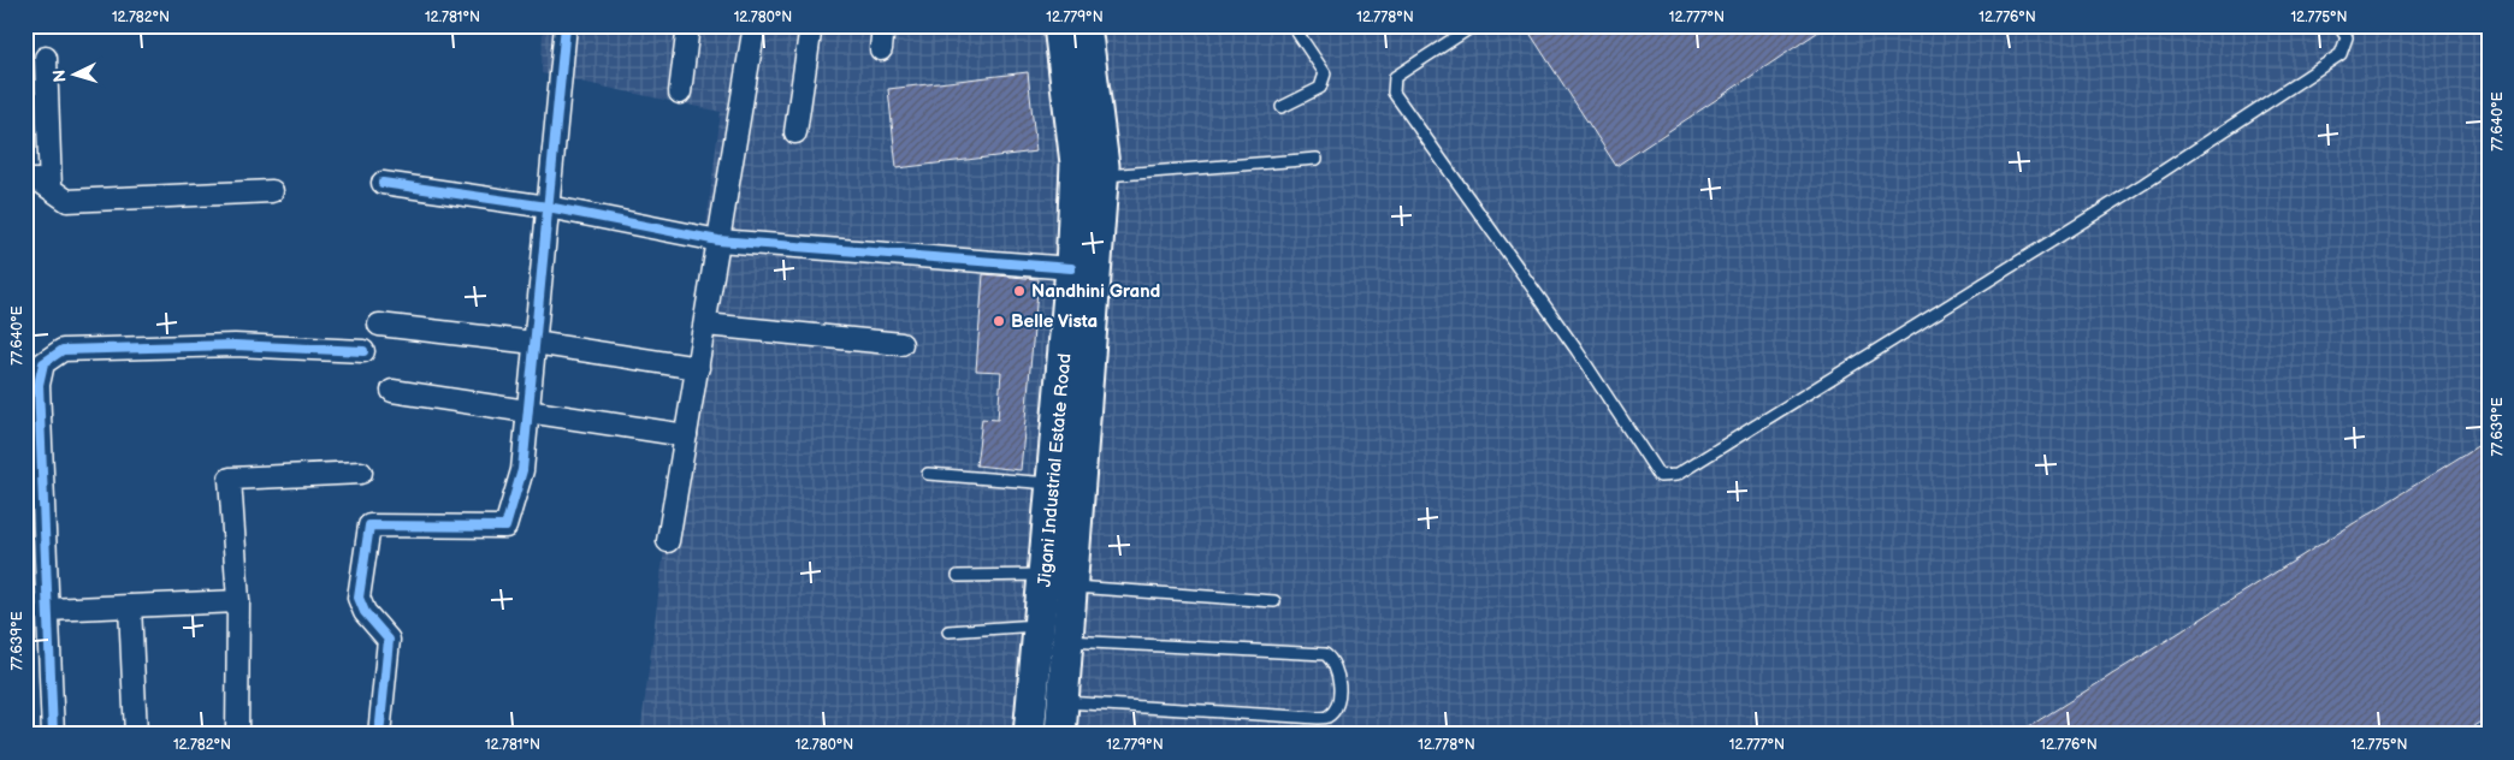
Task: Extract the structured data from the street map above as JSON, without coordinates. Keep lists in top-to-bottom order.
{
  "streets": {
    "main road": ["Jigani Industrial Estate Road"]
  },
  "places": ["Nandhini Grand", "Belle Vista"],
  "north": "left",
  "coordinates": [
    "12.782°N",
    "12.781°N",
    "12.780°N",
    "12.779°N",
    "12.778°N",
    "12.777°N",
    "12.776°N",
    "12.775°N",
    "77.640°E",
    "77.639°E"
  ]
}
